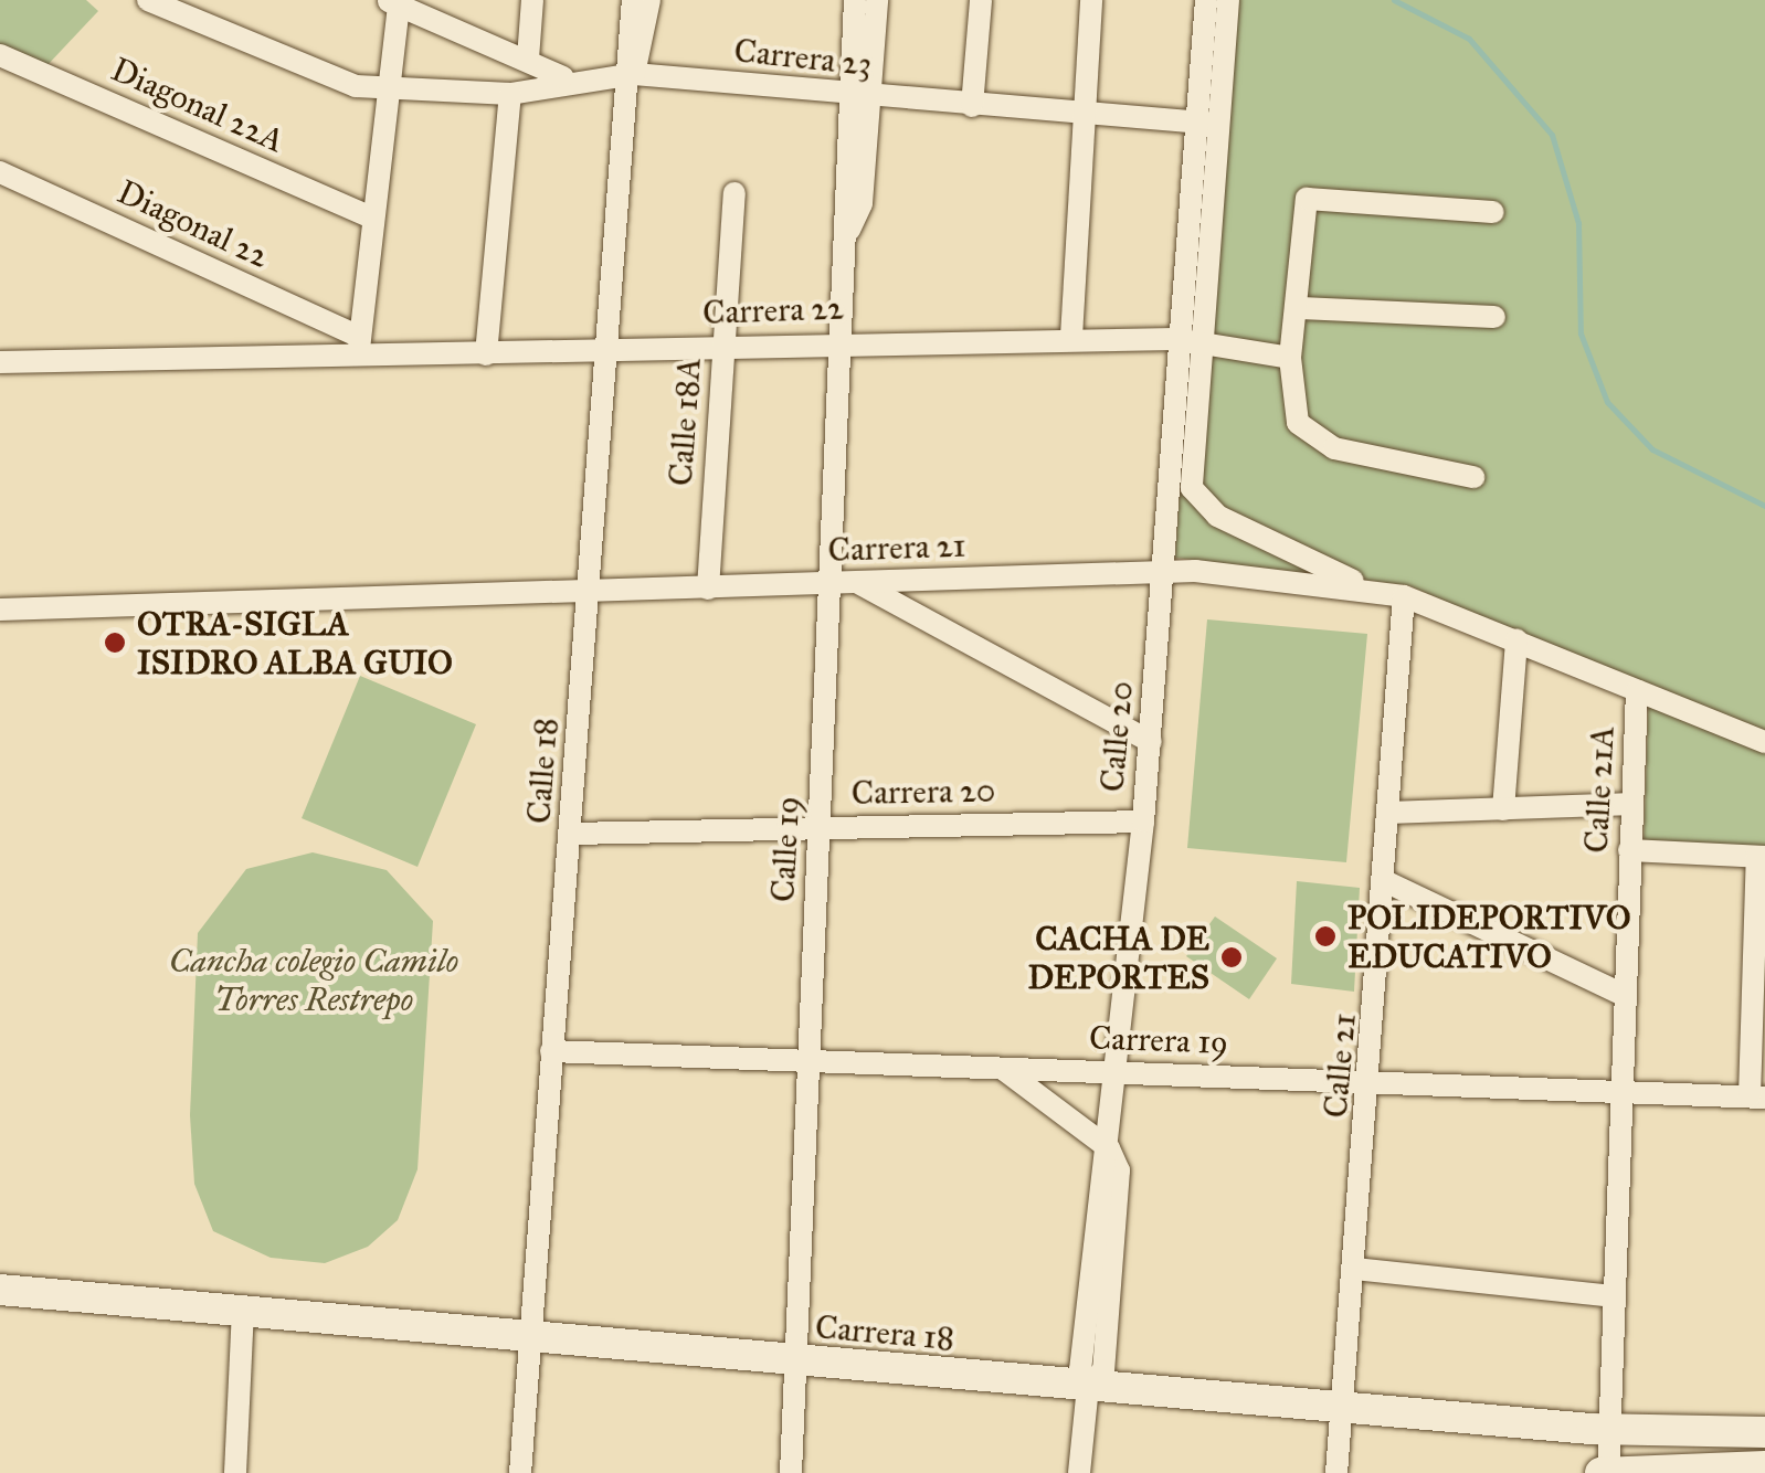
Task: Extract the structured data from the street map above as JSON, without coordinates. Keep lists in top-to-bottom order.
{
  "streets": {
    "street": [
      "Carrera 23",
      "Diagonal 22A",
      "Diagonal 22",
      "Carrera 22",
      "Calle 18A",
      "Carrera 21",
      "Calle 20",
      "Calle 18",
      "Calle 21A",
      "Carrera 20",
      "Calle 19",
      "Carrera 19",
      "Calle 21",
      "Carrera 18"
    ]
  },
  "crossings": [
    ["Carrera 23", "Calle 20"],
    ["Carrera 23", "Calle 18"],
    ["Carrera 23", "Calle 19"],
    ["Diagonal 22", "Carrera 22"],
    ["Carrera 22", "Calle 18A"],
    ["Carrera 22", "Calle 20"],
    ["Carrera 22", "Calle 18"],
    ["Carrera 22", "Calle 19"],
    ["Calle 18A", "Carrera 21"],
    ["Carrera 21", "Calle 20"],
    ["Carrera 21", "Calle 18"],
    ["Carrera 21", "Calle 21A"],
    ["Carrera 21", "Calle 19"],
    ["Carrera 21", "Calle 21"],
    ["Calle 20", "Carrera 20"],
    ["Calle 20", "Carrera 19"],
    ["Calle 20", "Carrera 18"],
    ["Calle 18", "Carrera 20"],
    ["Calle 18", "Carrera 19"],
    ["Calle 18", "Carrera 18"],
    ["Calle 21A", "Carrera 19"],
    ["Calle 21A", "Carrera 18"],
    ["Carrera 20", "Calle 19"],
    ["Calle 19", "Carrera 19"],
    ["Calle 19", "Carrera 18"],
    ["Carrera 19", "Calle 21"],
    ["Calle 21", "Carrera 18"]
  ],
  "parks": ["Cancha colegio Camilo Torres Restrepo"],
  "places": ["OTRA-SIGLA ISIDRO ALBA GUIO", "POLIDEPORTIVO EDUCATIVO", "CACHA DE DEPORTES"]
}
